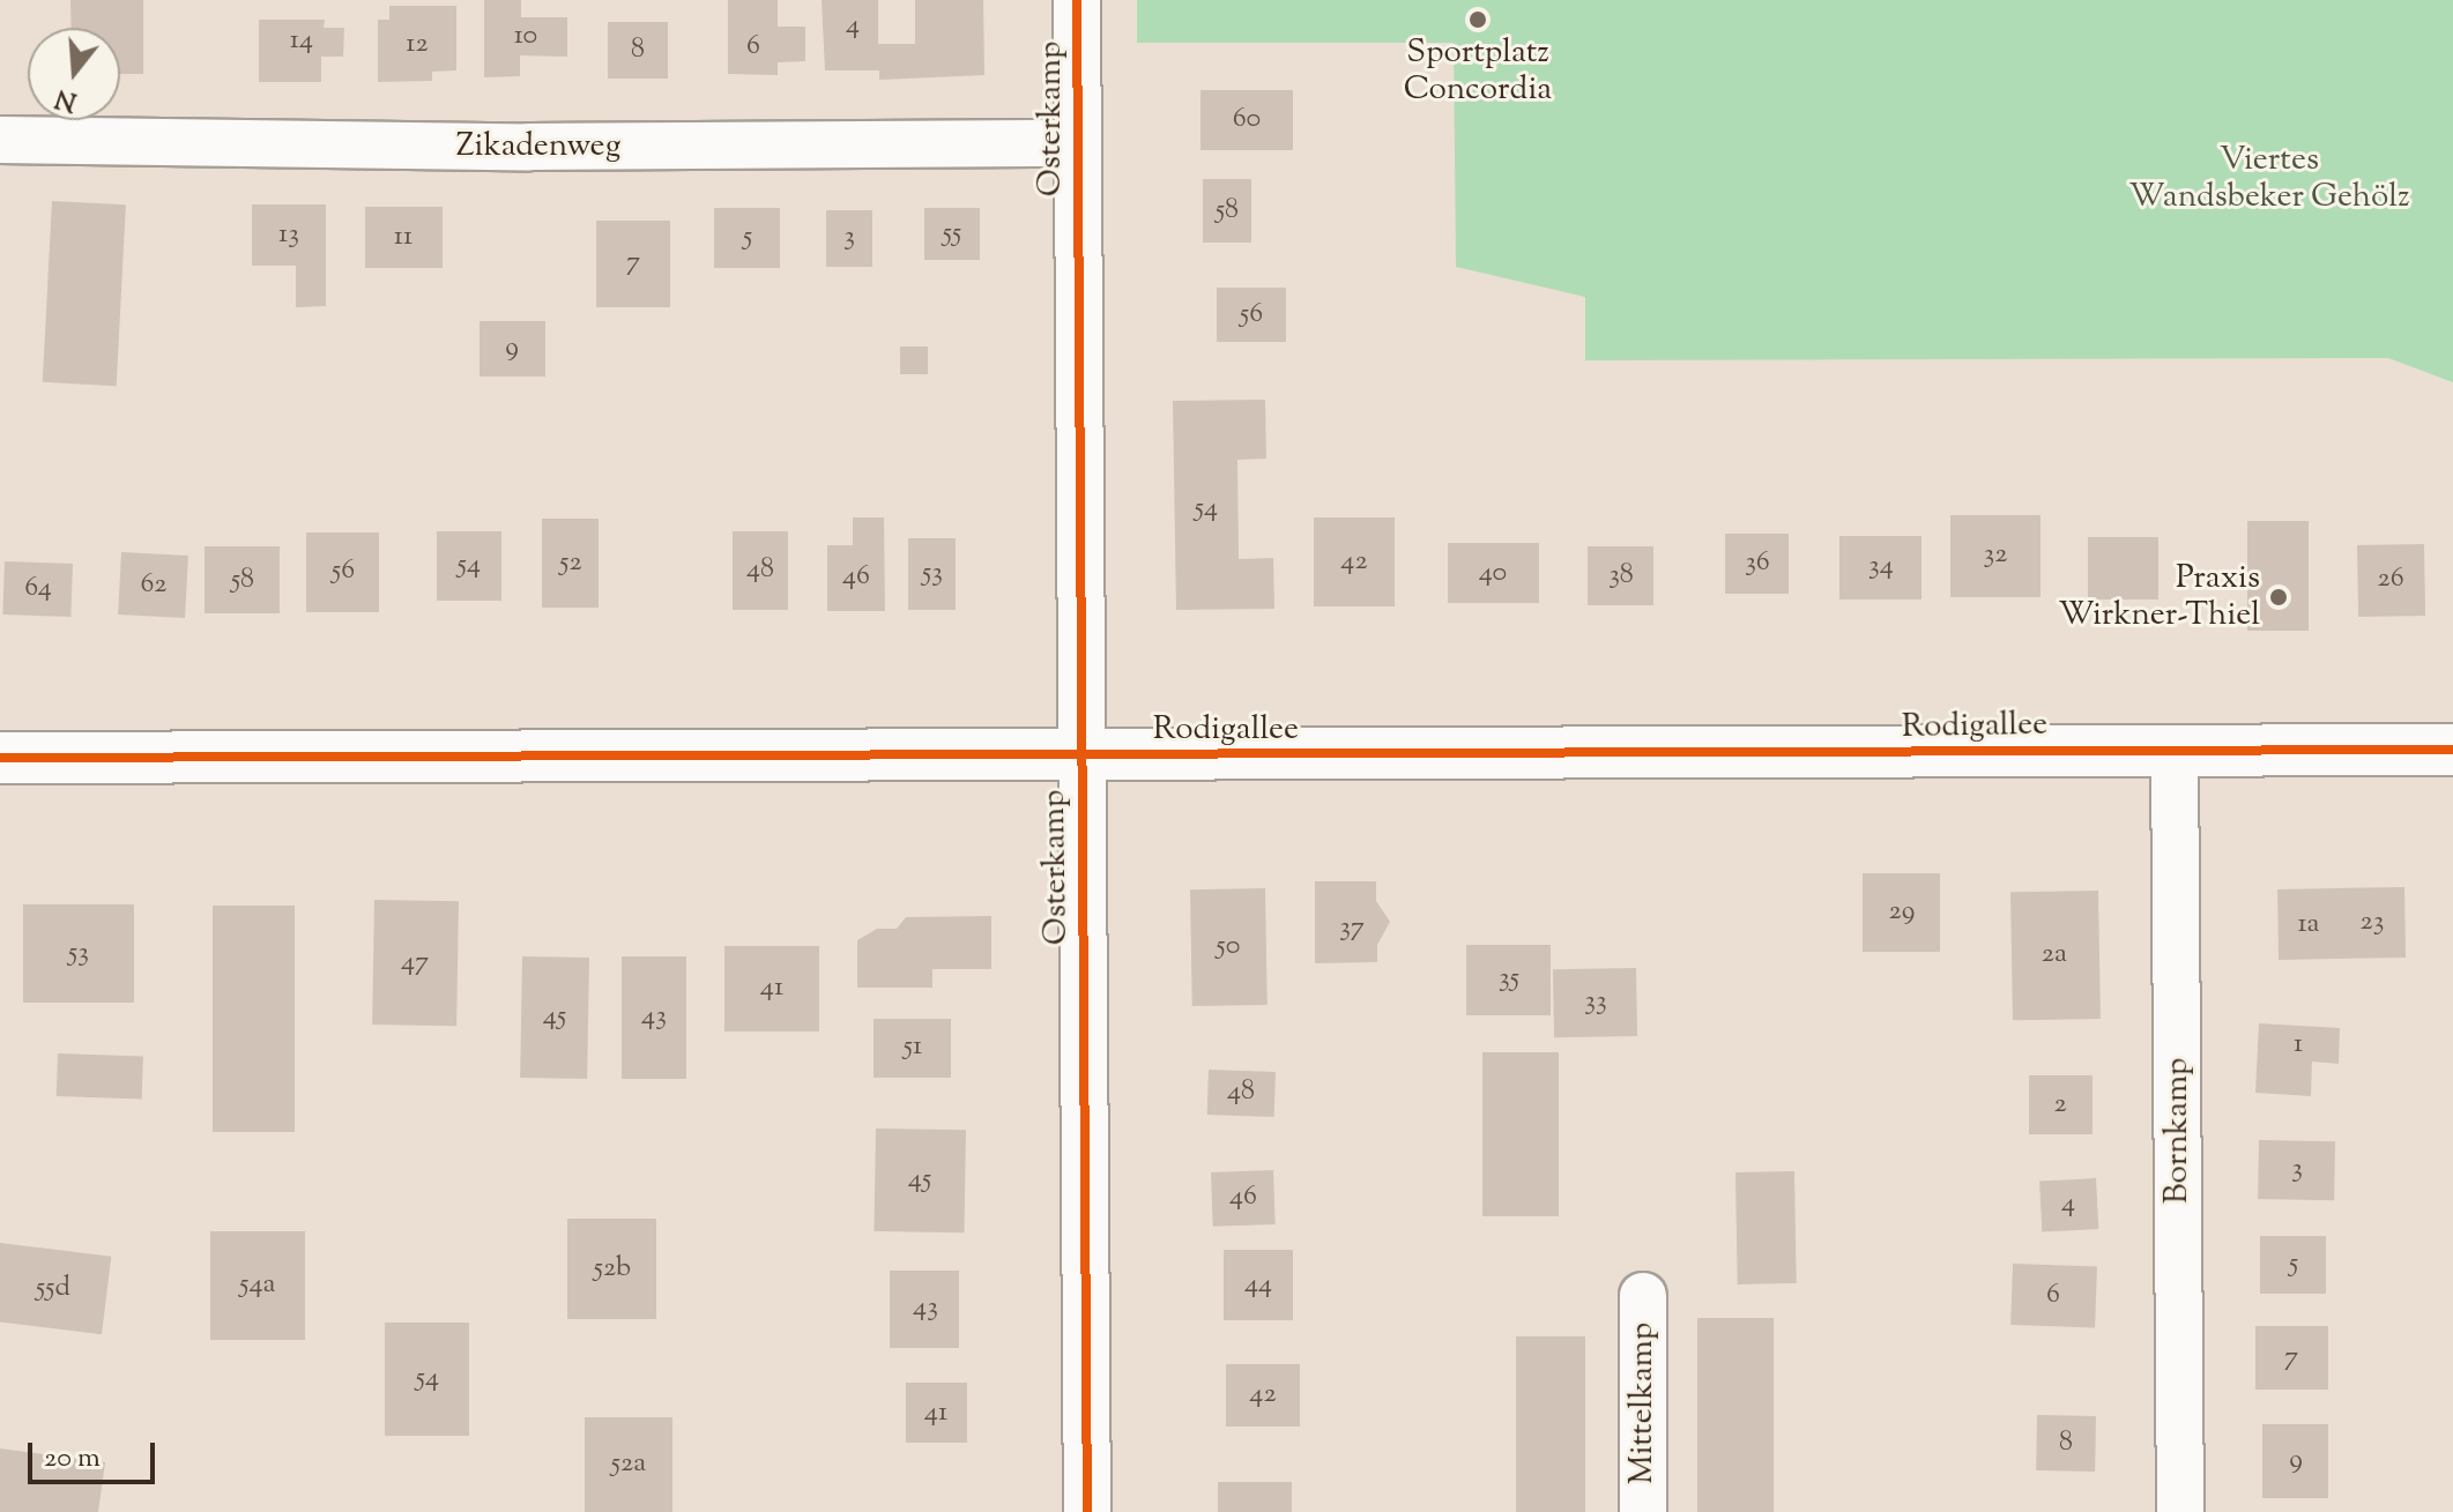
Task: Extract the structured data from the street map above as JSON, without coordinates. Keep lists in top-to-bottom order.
{
  "streets": {
    "main road": ["Rodigallee"],
    "street": [
      "Osterkamp",
      "Zikadenweg",
      "Bornkamp",
      "Mittelkamp"
    ]
  },
  "crossings": [
    ["Osterkamp", "Zikadenweg"],
    ["Osterkamp", "Rodigallee"],
    ["Rodigallee", "Bornkamp"]
  ],
  "parks": ["Viertes Wandsbeker Gehölz"],
  "places": ["Sportplatz Concordia", "Praxis Wirkner-Thiel"],
  "house_numbers": [
    "4",
    "10",
    "14",
    "12",
    "6",
    "8",
    "60",
    "58",
    "55",
    "13",
    "11",
    "5",
    "3",
    "7",
    "56",
    "9",
    "54",
    "32",
    "42",
    "52",
    "36",
    "54",
    "34",
    "48",
    "56",
    "53",
    "40",
    "38",
    "46",
    "26",
    "58",
    "62",
    "64",
    "29",
    "23",
    "1a",
    "37",
    "50",
    "53",
    "2a",
    "47",
    "35",
    "41",
    "33",
    "45",
    "43",
    "1",
    "51",
    "48",
    "2",
    "3",
    "45",
    "46",
    "4",
    "5",
    "52b",
    "54a",
    "44",
    "55d",
    "6",
    "43",
    "7",
    "54",
    "42",
    "41",
    "8",
    "9",
    "52a"
  ],
  "scale_bar": "20 m",
  "north": "bottom"
}
